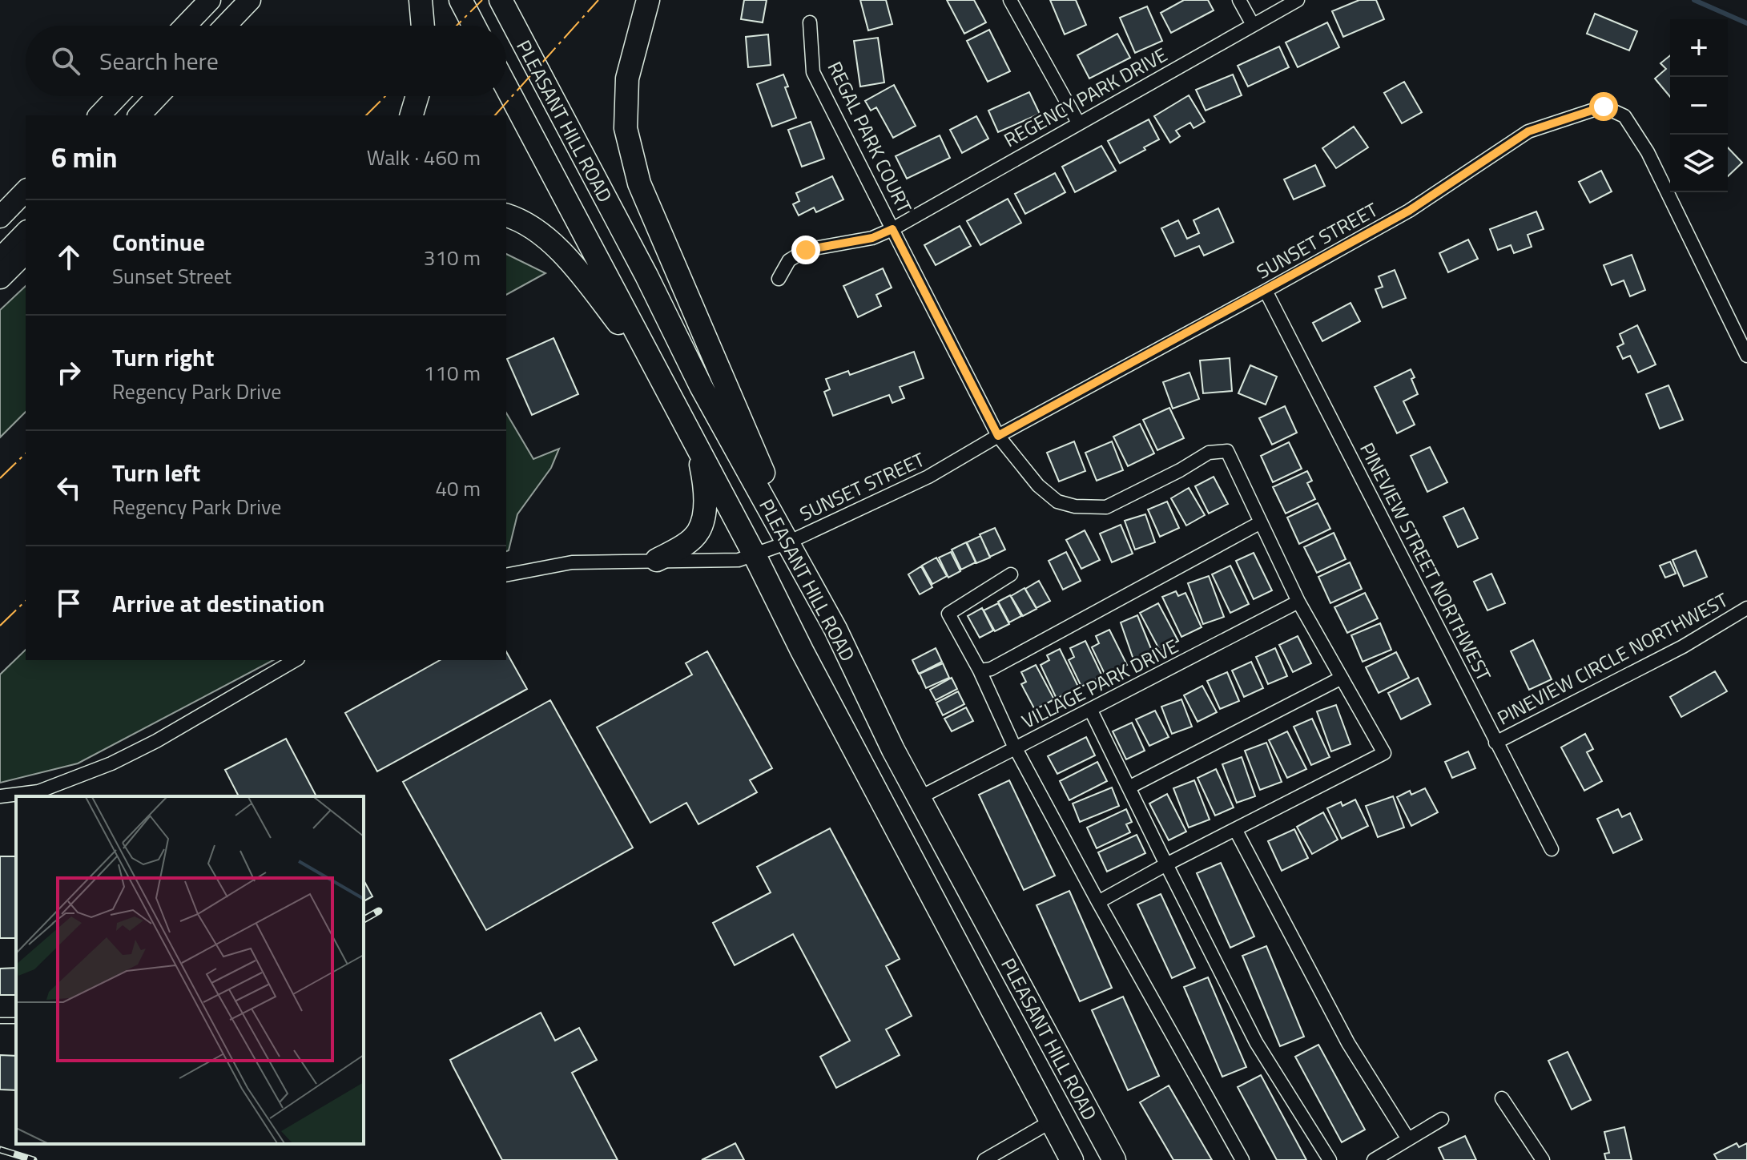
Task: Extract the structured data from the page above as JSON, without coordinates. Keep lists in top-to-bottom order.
{
  "streets": {
    "highway": ["PLEASANT HILL ROAD"],
    "street": [
      "REGENCY PARK DRIVE",
      "REGAL PARK COURT",
      "SUNSET STREET",
      "PINEVIEW STREET NORTHWEST",
      "PINEVIEW CIRCLE NORTHWEST",
      "VILLAGE PARK DRIVE"
    ]
  },
  "crossings": [
    ["REGENCY PARK DRIVE", "REGAL PARK COURT"],
    ["PLEASANT HILL ROAD", "SUNSET STREET"],
    ["PLEASANT HILL ROAD", "VILLAGE PARK DRIVE"],
    ["SUNSET STREET", "PINEVIEW STREET NORTHWEST"],
    ["PINEVIEW STREET NORTHWEST", "PINEVIEW CIRCLE NORTHWEST"]
  ],
  "page": {
    "map_buttons": ["+", "−"],
    "search": "Search here",
    "heading": ["6 min", "Walk · 460 m"],
    "list": [
      ["Continue", "Sunset Street", "310 m"],
      ["Turn right", "Regency Park Drive", "110 m"],
      ["Turn left", "Regency Park Drive", "40 m"],
      "Arrive at destination"
    ]
  }
}
